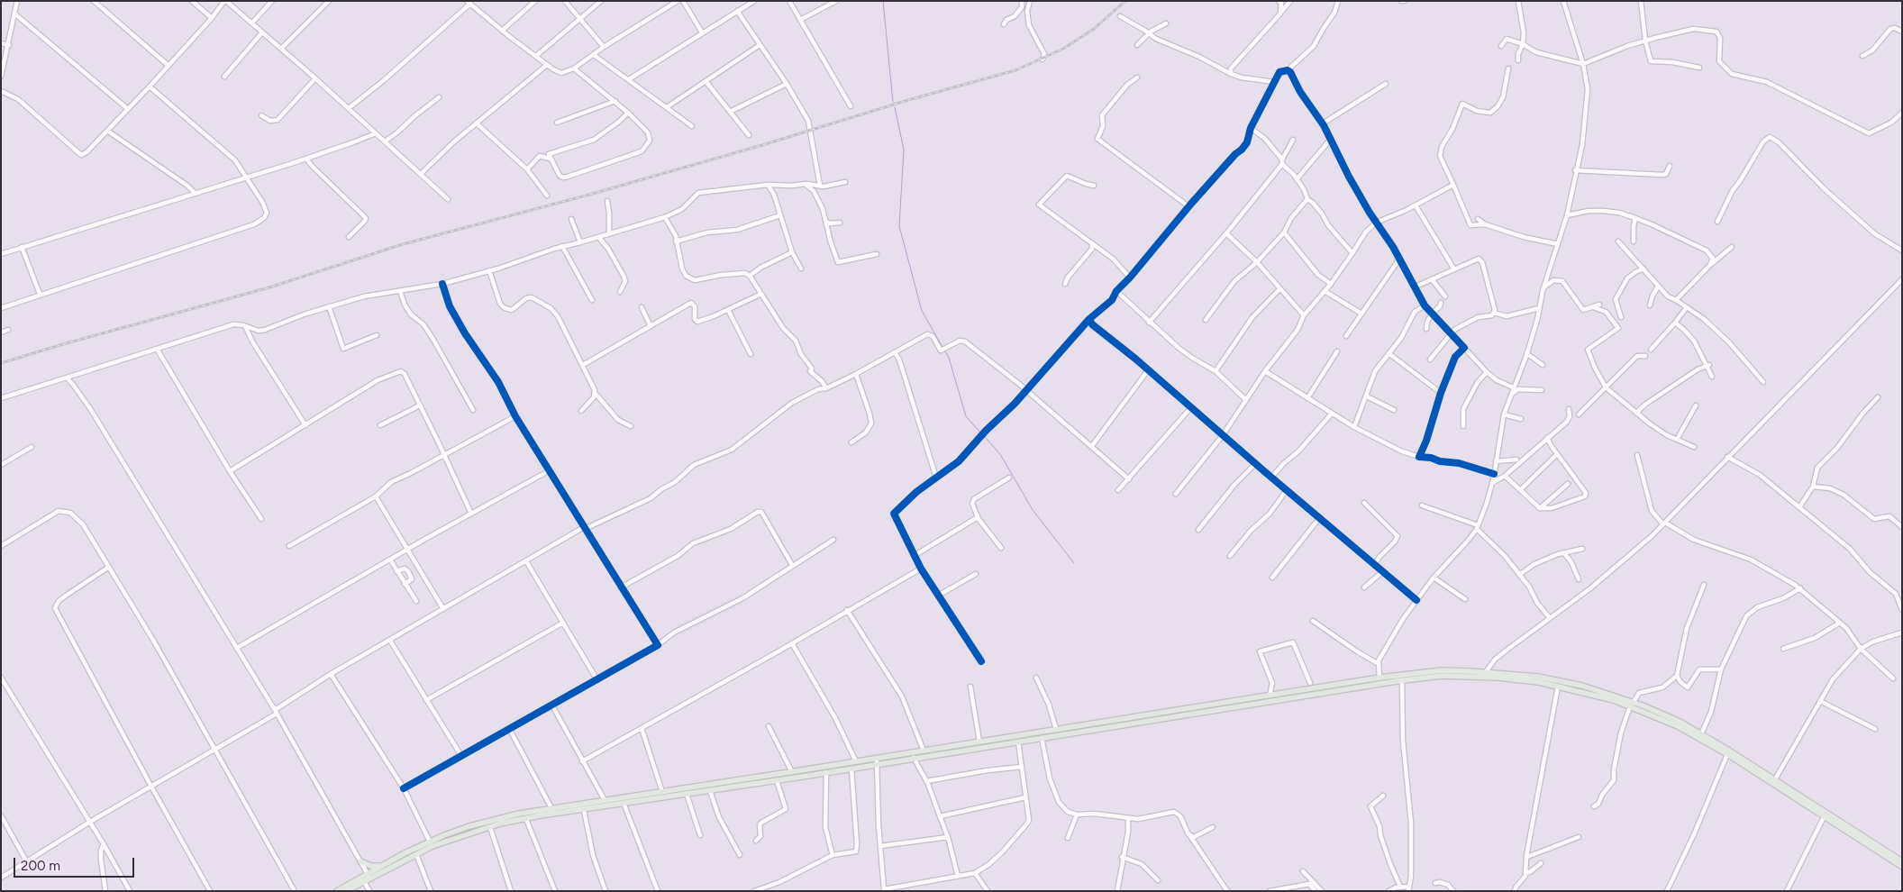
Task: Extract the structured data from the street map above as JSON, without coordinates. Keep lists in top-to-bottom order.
{
  "scale_bar": "200 m"
}
